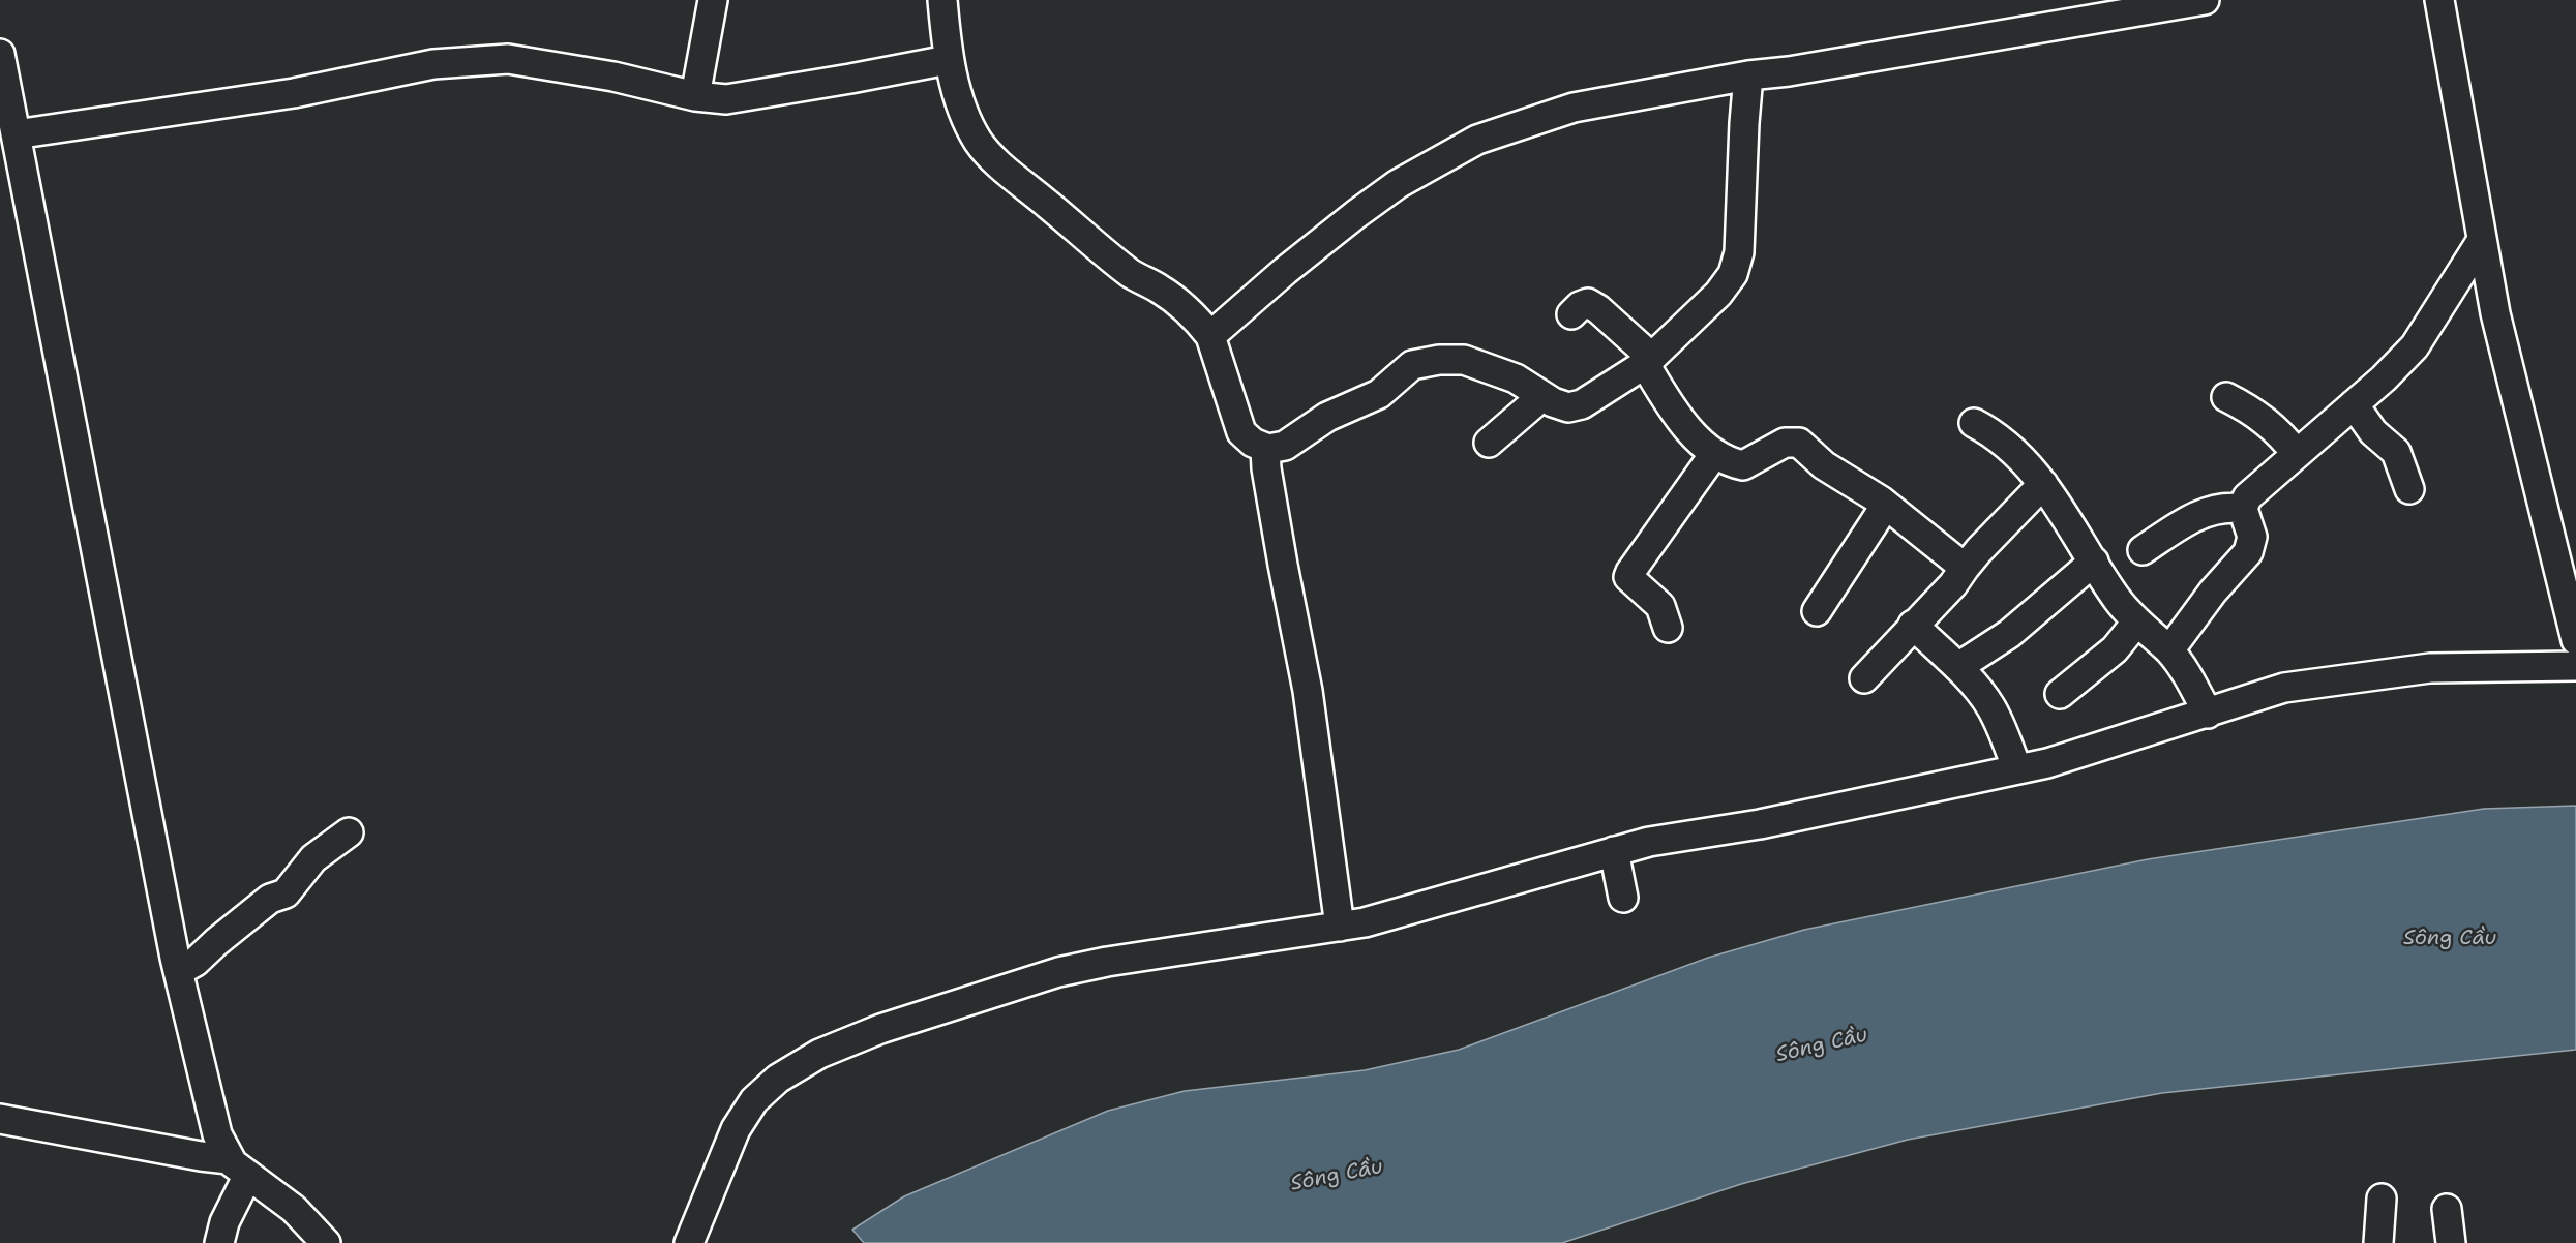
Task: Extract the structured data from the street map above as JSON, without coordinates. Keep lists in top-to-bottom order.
{
  "water": ["Sông Cầu"]
}
